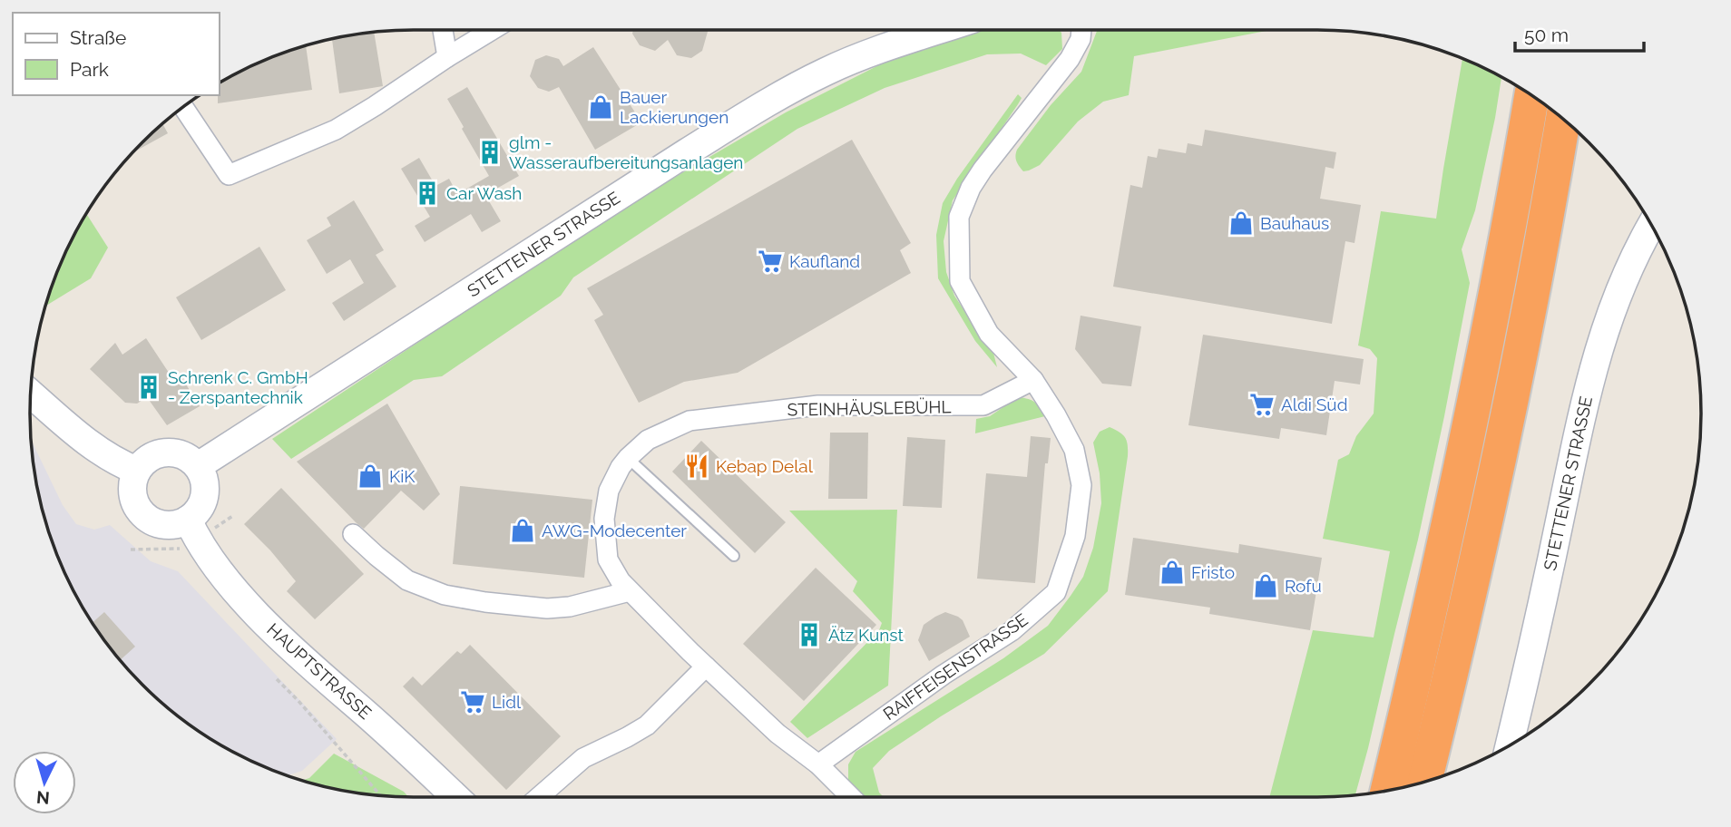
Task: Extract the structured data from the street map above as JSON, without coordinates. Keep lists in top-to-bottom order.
{
  "streets": {
    "street": [
      "STETTENER STRASSE",
      "STEINHÄUSLEBÜHL",
      "RAIFFEISENSTRASSE",
      "HAUPTSTRASSE"
    ]
  },
  "crossings": [
    ["STETTENER STRASSE", "HAUPTSTRASSE"],
    ["STEINHÄUSLEBÜHL", "RAIFFEISENSTRASSE"]
  ],
  "places": {
    "shop": [
      "Bauer Lackierungen",
      "Bauhaus",
      "KiK",
      "AWG-Modecenter",
      "Fristo",
      "Rofu"
    ],
    "building": [
      "glm - Wasseraufbereitungsanlagen",
      "Car Wash",
      "Schrenk C. GmbH - Zerspantechnik",
      "Ätz Kunst"
    ],
    "supermarket": ["Kaufland", "Aldi Süd", "Lidl"],
    "restaurant": ["Kebap Delal"]
  },
  "legend": ["Straße", "Park"],
  "scale_bar": "50 m",
  "north": "bottom"
}
